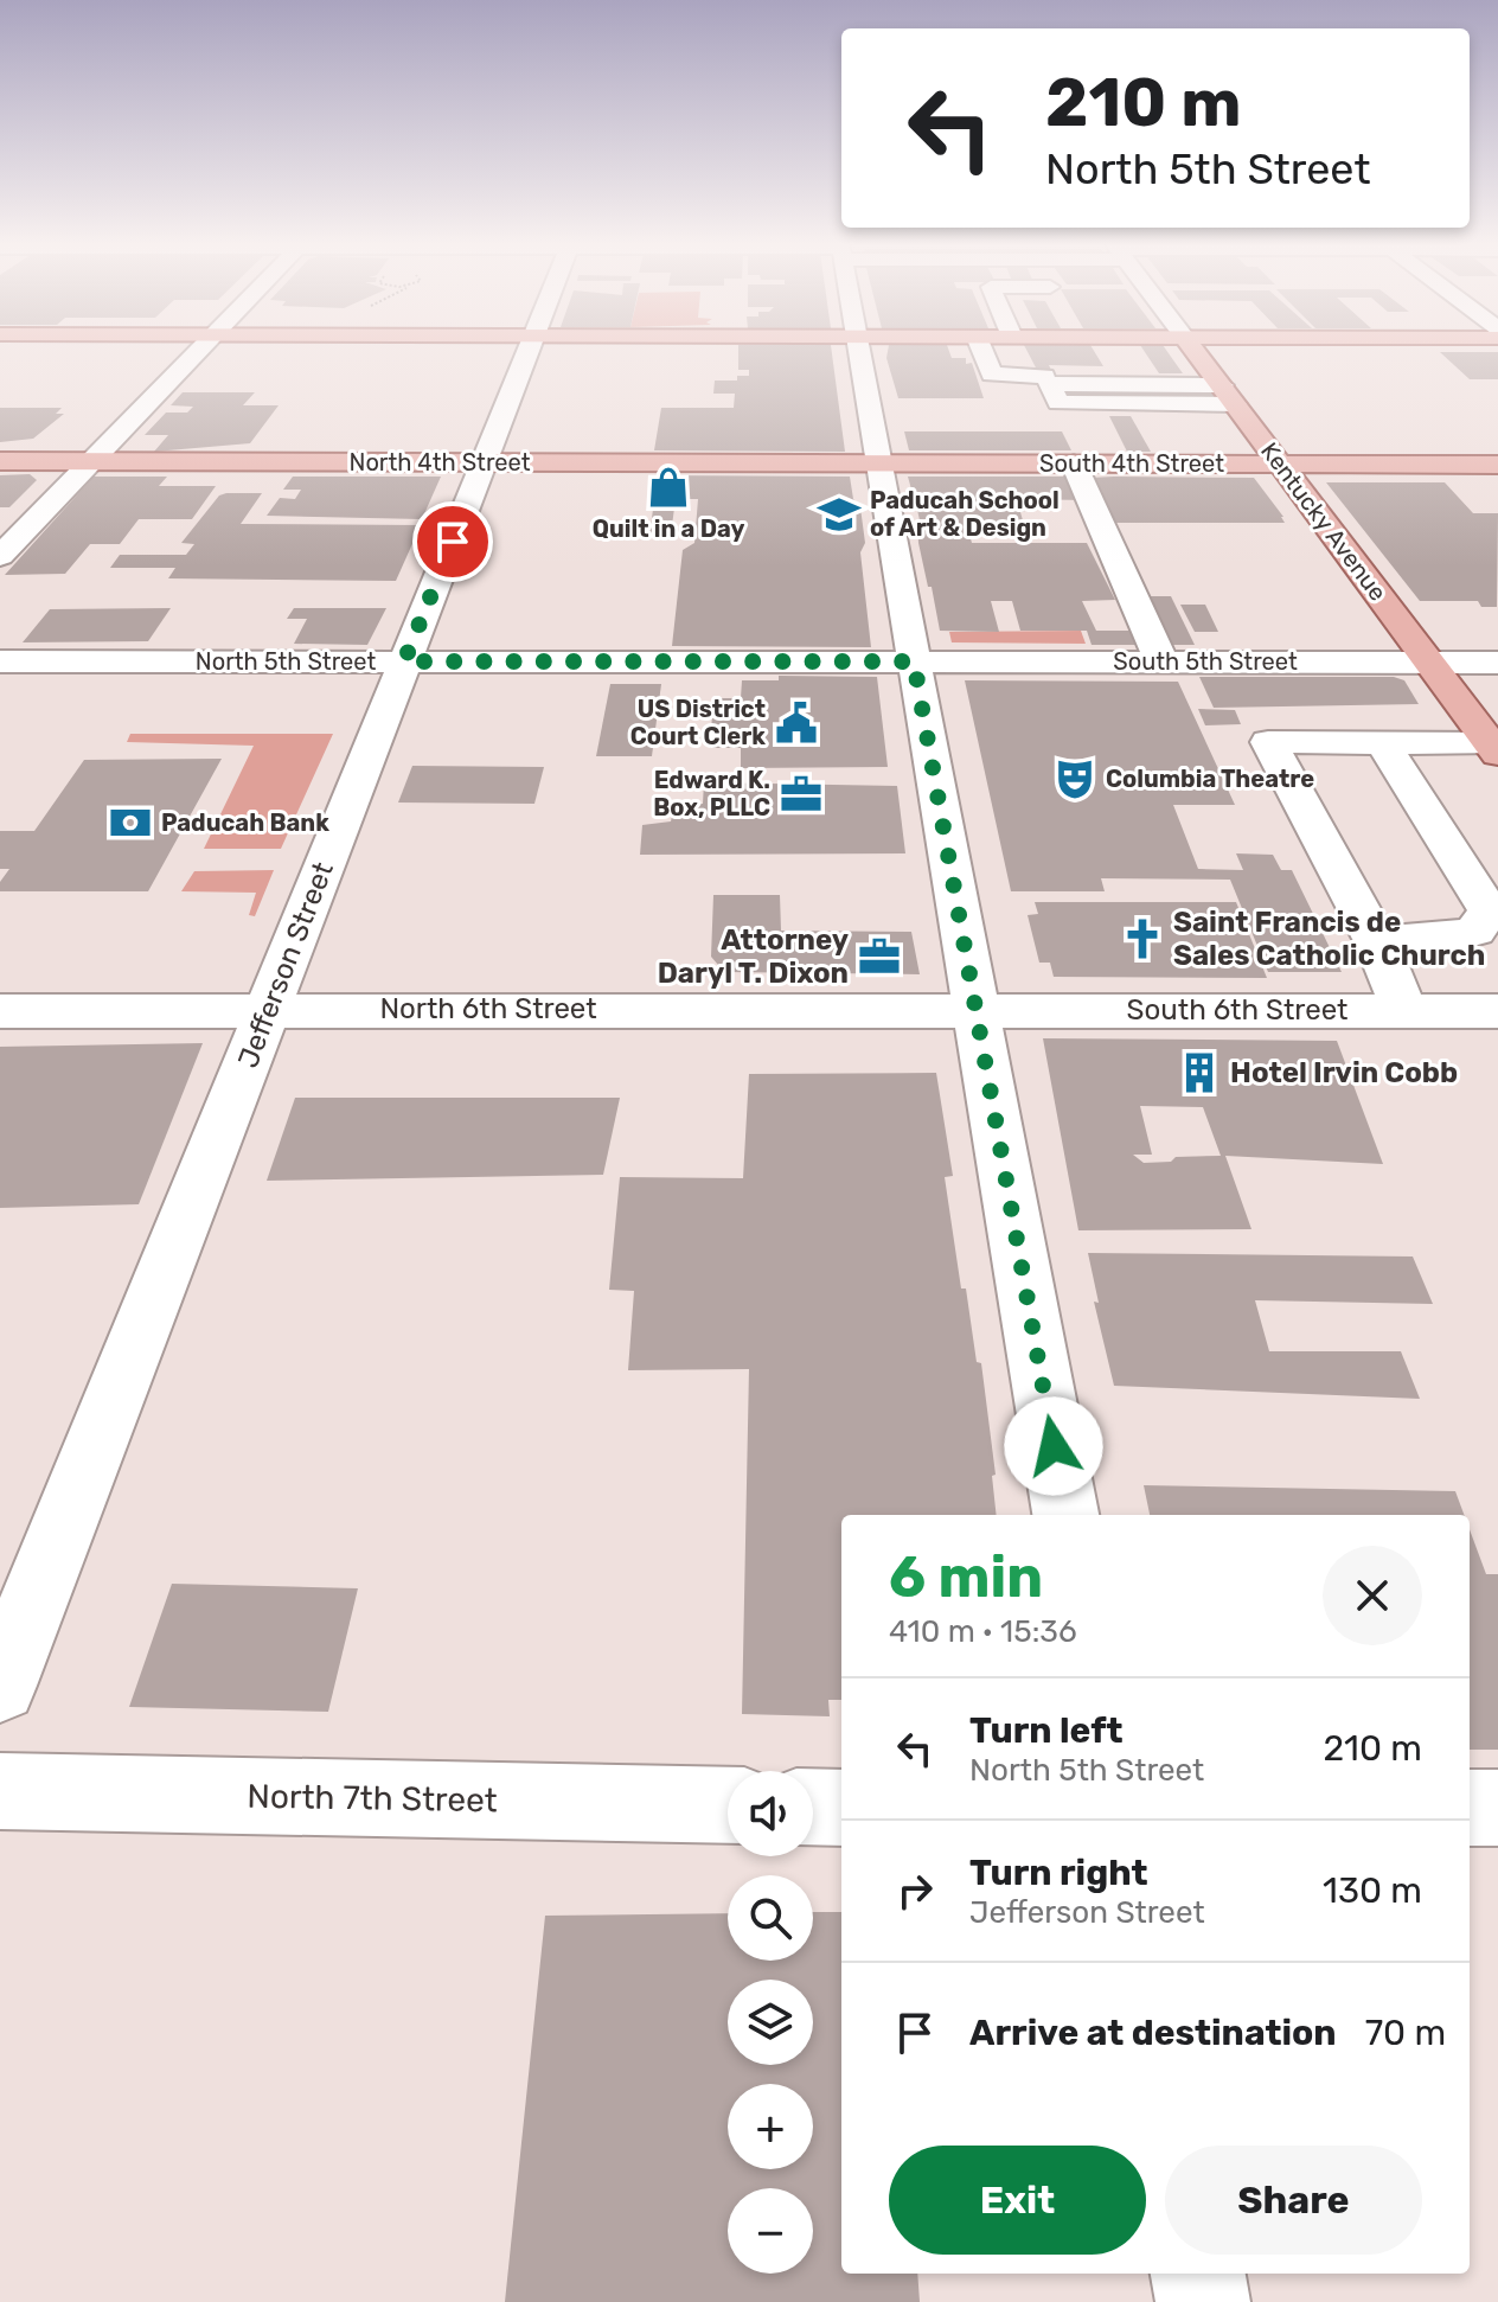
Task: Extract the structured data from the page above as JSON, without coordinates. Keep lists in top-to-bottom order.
{
  "streets": {
    "main road": ["North 4th Street", "South 4th Street", "Kentucky Avenue"],
    "street": [
      "North 5th Street",
      "South 5th Street",
      "Jefferson Street",
      "North 6th Street",
      "South 6th Street",
      "North 7th Street"
    ]
  },
  "crossings": [
    ["North 4th Street", "South 4th Street"],
    ["North 4th Street", "Jefferson Street"],
    ["South 4th Street", "Kentucky Avenue"],
    ["Kentucky Avenue", "South 5th Street"],
    ["North 5th Street", "South 5th Street"],
    ["North 5th Street", "Jefferson Street"],
    ["Jefferson Street", "North 6th Street"],
    ["North 6th Street", "South 6th Street"]
  ],
  "places": {
    "shop": ["Quilt in a Day"],
    "school or university": ["Paducah School of Art & Design"],
    "public building": ["US District Court Clerk"],
    "theatre": ["Columbia Theatre"],
    "office": ["Edward K. Box, PLLC", "Attorney Daryl T. Dixon"],
    "bank": ["Paducah Bank"],
    "church": ["Saint Francis de Sales Catholic Church"],
    "building": ["Hotel Irvin Cobb"]
  },
  "page": {
    "turn": ["210 m", "North 5th Street"],
    "heading": ["6 min", "410 m · 15:36"],
    "list": [
      {
        "name": "Turn left",
        "note": "North 5th Street",
        "value": "210 m"
      },
      {
        "name": "Turn right",
        "note": "Jefferson Street",
        "value": "130 m"
      },
      {
        "name": "Arrive at destination",
        "value": "70 m"
      }
    ],
    "map_buttons": ["+", "−"],
    "buttons": ["Exit", "Share"]
  }
}
